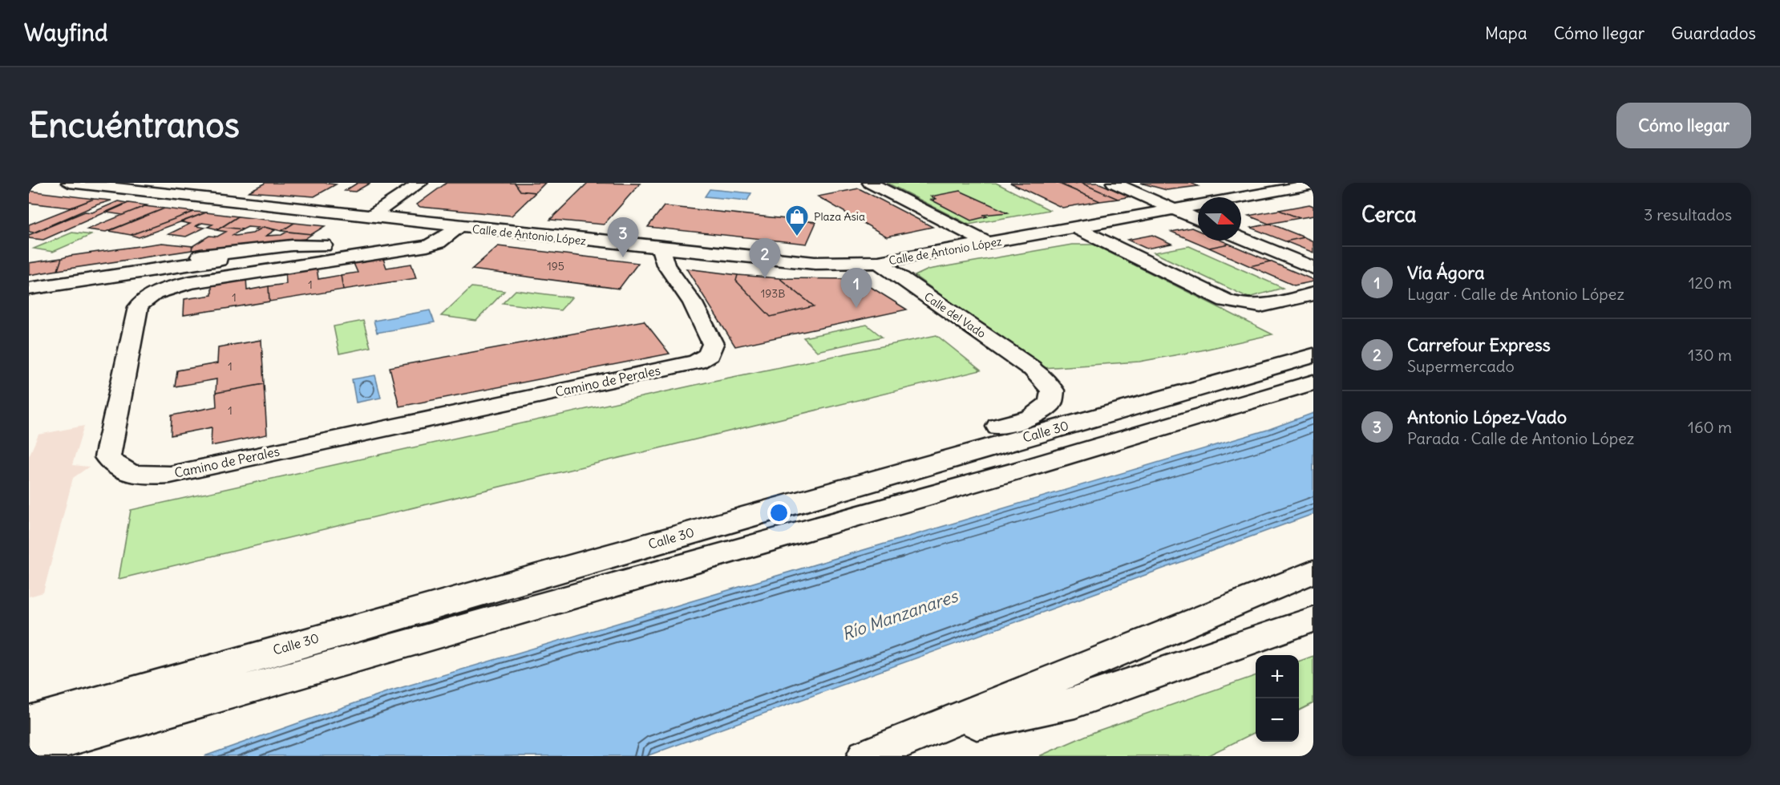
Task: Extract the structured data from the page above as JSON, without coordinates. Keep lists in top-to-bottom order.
{
  "streets": {
    "main road": [
      "Calle de Antonio López",
      "Calle del Vado",
      "Camino de Perales",
      "Calle 30"
    ]
  },
  "crossings": [
    ["Calle de Antonio López", "Calle del Vado"],
    ["Calle de Antonio López", "Camino de Perales"],
    ["Calle del Vado", "Calle 30"]
  ],
  "water": ["Río Manzanares"],
  "places": {
    "shop": ["Plaza Asia"]
  },
  "house_numbers": [
    "195",
    "1",
    "193B",
    "1",
    "1",
    "1"
  ],
  "north": "right",
  "page": {
    "header": "Wayfind",
    "nav": ["Mapa", "Cómo llegar", "Guardados"],
    "buttons": "Cómo llegar",
    "title": "Encuéntranos",
    "heading": ["Cerca", "3 resultados"],
    "pins": ["3", "2", "1"],
    "list": [
      {
        "mark": "1",
        "name": "Vía Ágora",
        "note": "Lugar · Calle de Antonio López",
        "value": "120 m"
      },
      {
        "mark": "2",
        "name": "Carrefour Express",
        "note": "Supermercado",
        "value": "130 m"
      },
      {
        "mark": "3",
        "name": "Antonio López-Vado",
        "note": "Parada · Calle de Antonio López",
        "value": "160 m"
      }
    ],
    "map_buttons": ["+", "−"]
  }
}
